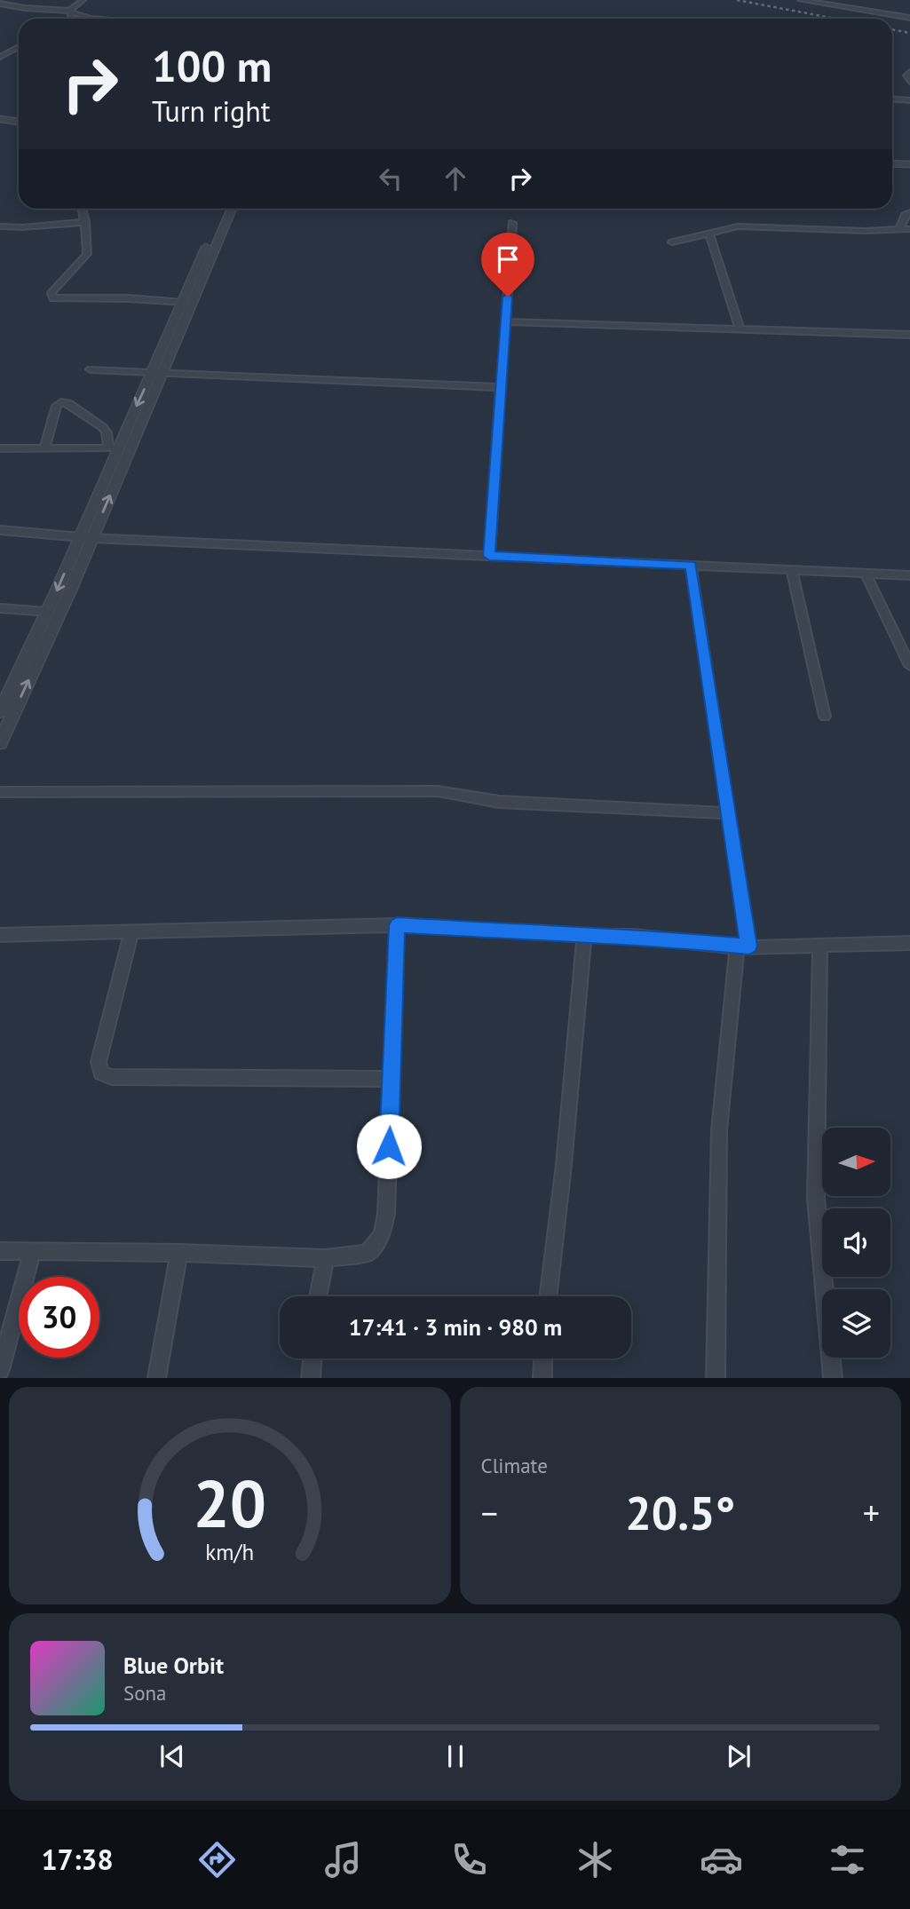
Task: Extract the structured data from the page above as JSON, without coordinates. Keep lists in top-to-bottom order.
{
  "north": "right",
  "page": {
    "turn": ["100 m", "Turn right"],
    "limit": "30",
    "trip": "17:41 · 3 min · 980 m",
    "tile": "Climate",
    "heat": ["−", "20.5°", "+"],
    "song": ["Blue Orbit", "Sona"],
    "tabs": "17:38",
    "gauge": ["20", "km/h"]
  }
}
